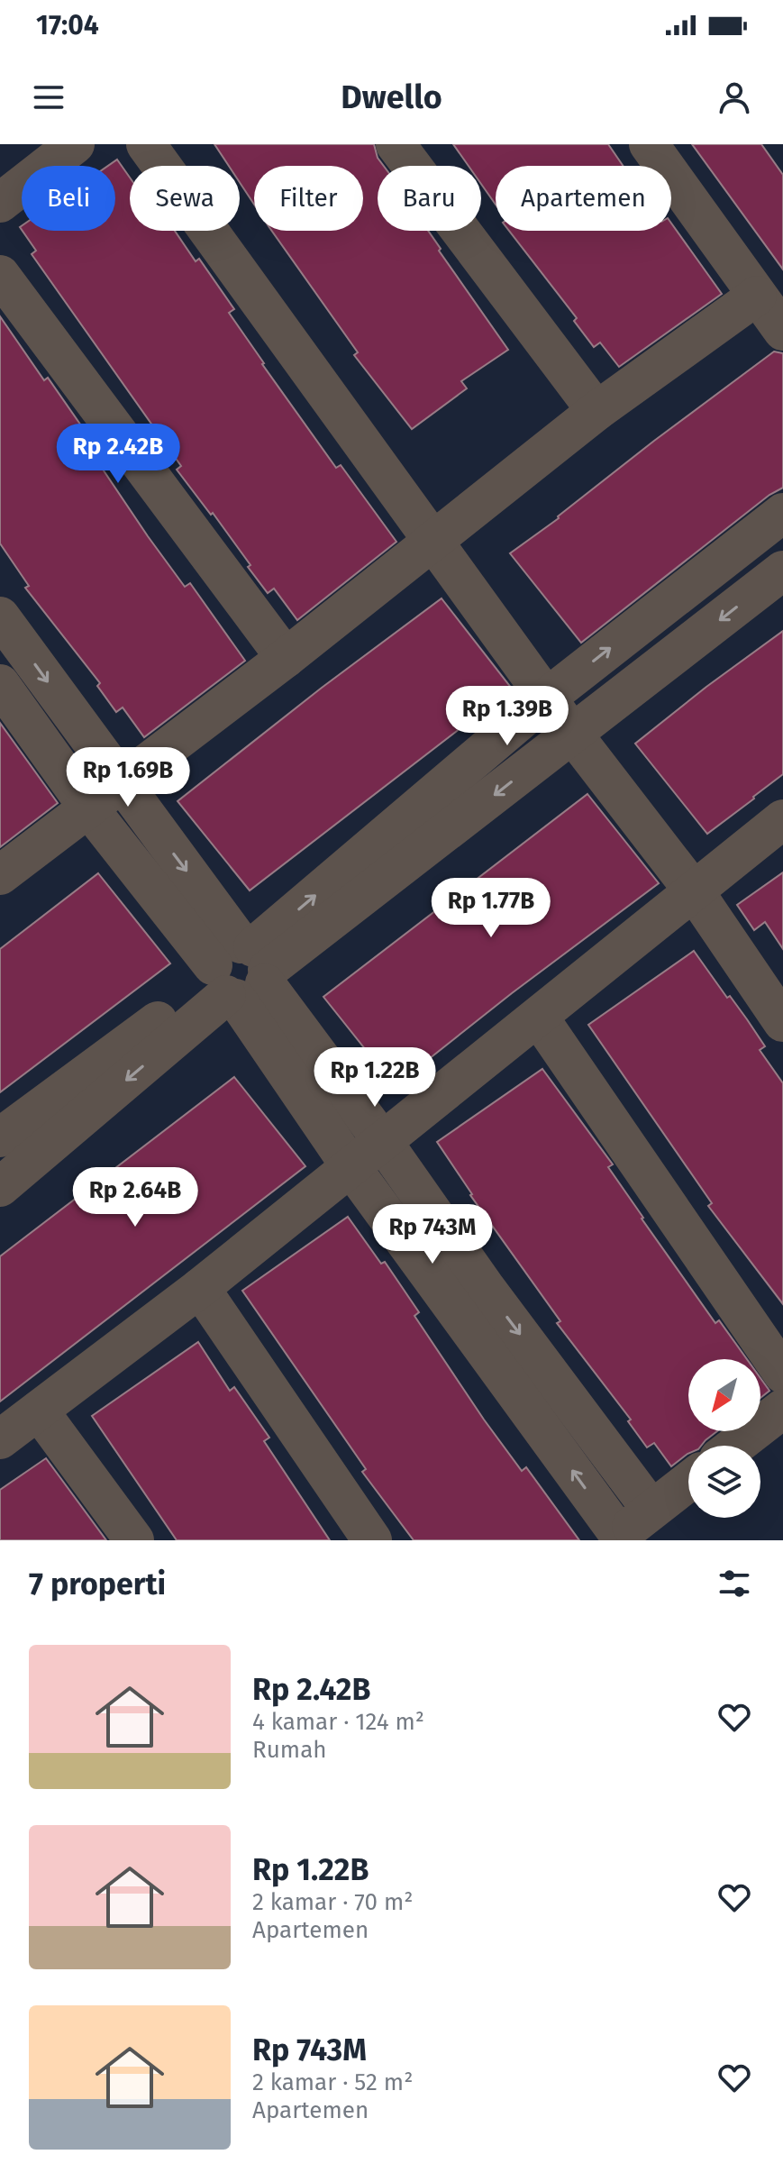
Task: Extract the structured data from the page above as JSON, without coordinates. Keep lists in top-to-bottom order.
{
  "north": "bottom left",
  "page": {
    "status": "17:04",
    "header": "Dwello",
    "chip": [
      "Beli",
      "Sewa",
      "Filter",
      "Baru",
      "Apartemen"
    ],
    "price": [
      "Rp 2.42B",
      "Rp 1.39B",
      "Rp 1.69B",
      "Rp 1.77B",
      "Rp 1.22B",
      "Rp 2.64B",
      "Rp 743M"
    ],
    "heading": "7 properti",
    "list": [
      {
        "name": "Rp 2.42B",
        "note": "4 kamar · 124 m² · Rumah"
      },
      {
        "name": "Rp 1.22B",
        "note": "2 kamar · 70 m² · Apartemen"
      },
      {
        "name": "Rp 743M",
        "note": "2 kamar · 52 m² · Apartemen"
      }
    ]
  }
}
